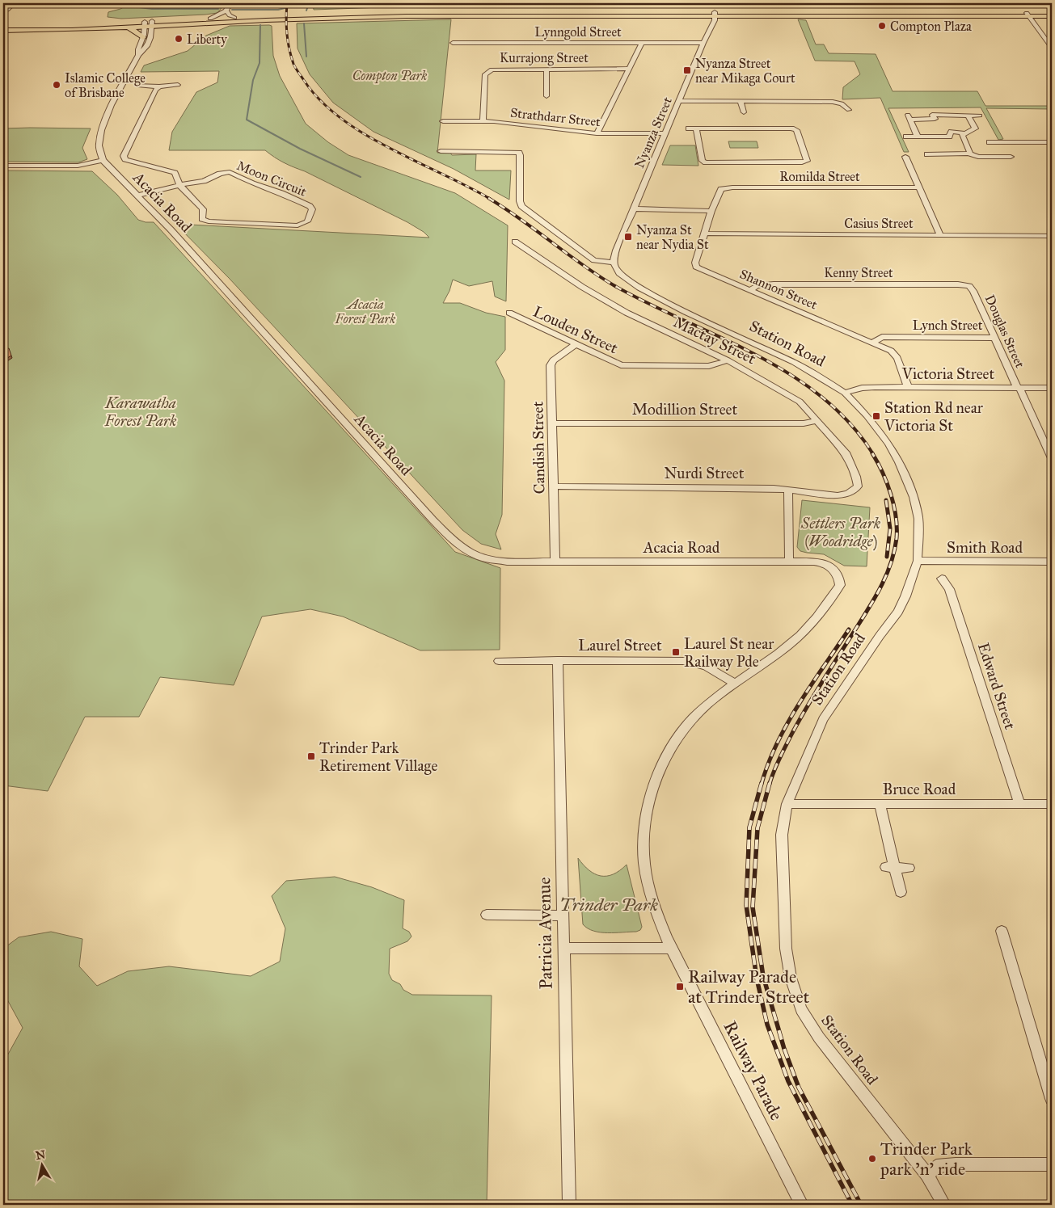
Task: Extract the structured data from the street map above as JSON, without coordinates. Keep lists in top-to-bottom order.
{
  "streets": {
    "street": [
      "Lynngold Street",
      "Kurrajong Street",
      "Strathdarr Street",
      "Nyanza Street",
      "Romilda Street",
      "Moon Circuit",
      "Acacia Road",
      "Casius Street",
      "Kenny Street",
      "Shannon Street",
      "Lynch Street",
      "Louden Street",
      "Douglas Street",
      "Mactay Street",
      "Station Road",
      "Victoria Street",
      "Modillion Street",
      "Candish Street",
      "Nurdi Street",
      "Smith Road",
      "Laurel Street",
      "Edward Street",
      "Bruce Road",
      "Patricia Avenue",
      "Railway Parade"
    ]
  },
  "crossings": [
    ["Lynngold Street", "Nyanza Street"],
    ["Kurrajong Street", "Strathdarr Street"],
    ["Strathdarr Street", "Nyanza Street"],
    ["Nyanza Street", "Station Road"],
    ["Romilda Street", "Shannon Street"],
    ["Moon Circuit", "Acacia Road"],
    ["Acacia Road", "Candish Street"],
    ["Acacia Road", "Railway Parade"],
    ["Casius Street", "Shannon Street"],
    ["Kenny Street", "Shannon Street"],
    ["Kenny Street", "Douglas Street"],
    ["Shannon Street", "Lynch Street"],
    ["Lynch Street", "Douglas Street"],
    ["Louden Street", "Mactay Street"],
    ["Louden Street", "Candish Street"],
    ["Douglas Street", "Victoria Street"],
    ["Mactay Street", "Modillion Street"],
    ["Mactay Street", "Nurdi Street"],
    ["Station Road", "Victoria Street"],
    ["Station Road", "Smith Road"],
    ["Station Road", "Bruce Road"],
    ["Modillion Street", "Candish Street"],
    ["Candish Street", "Nurdi Street"],
    ["Laurel Street", "Patricia Avenue"],
    ["Laurel Street", "Railway Parade"],
    ["Edward Street", "Bruce Road"]
  ],
  "parks": [
    "Compton Park",
    "Acacia Forest Park",
    "Karawatha Forest Park",
    "Settlers Park (Woodridge)",
    "Trinder Park"
  ],
  "places": {
    "other": [
      "Compton Plaza",
      "Liberty",
      "Islamic College of Brisbane",
      "Trinder Park park 'n' ride"
    ],
    "transit": [
      "Nyanza Street near Mikaga Court",
      "Nyanza St near Nydia St",
      "Station Rd near Victoria St",
      "Laurel St near Railway Pde",
      "Trinder Park Retirement Village",
      "Railway Parade at Trinder Street"
    ]
  },
  "north": "top"
}
